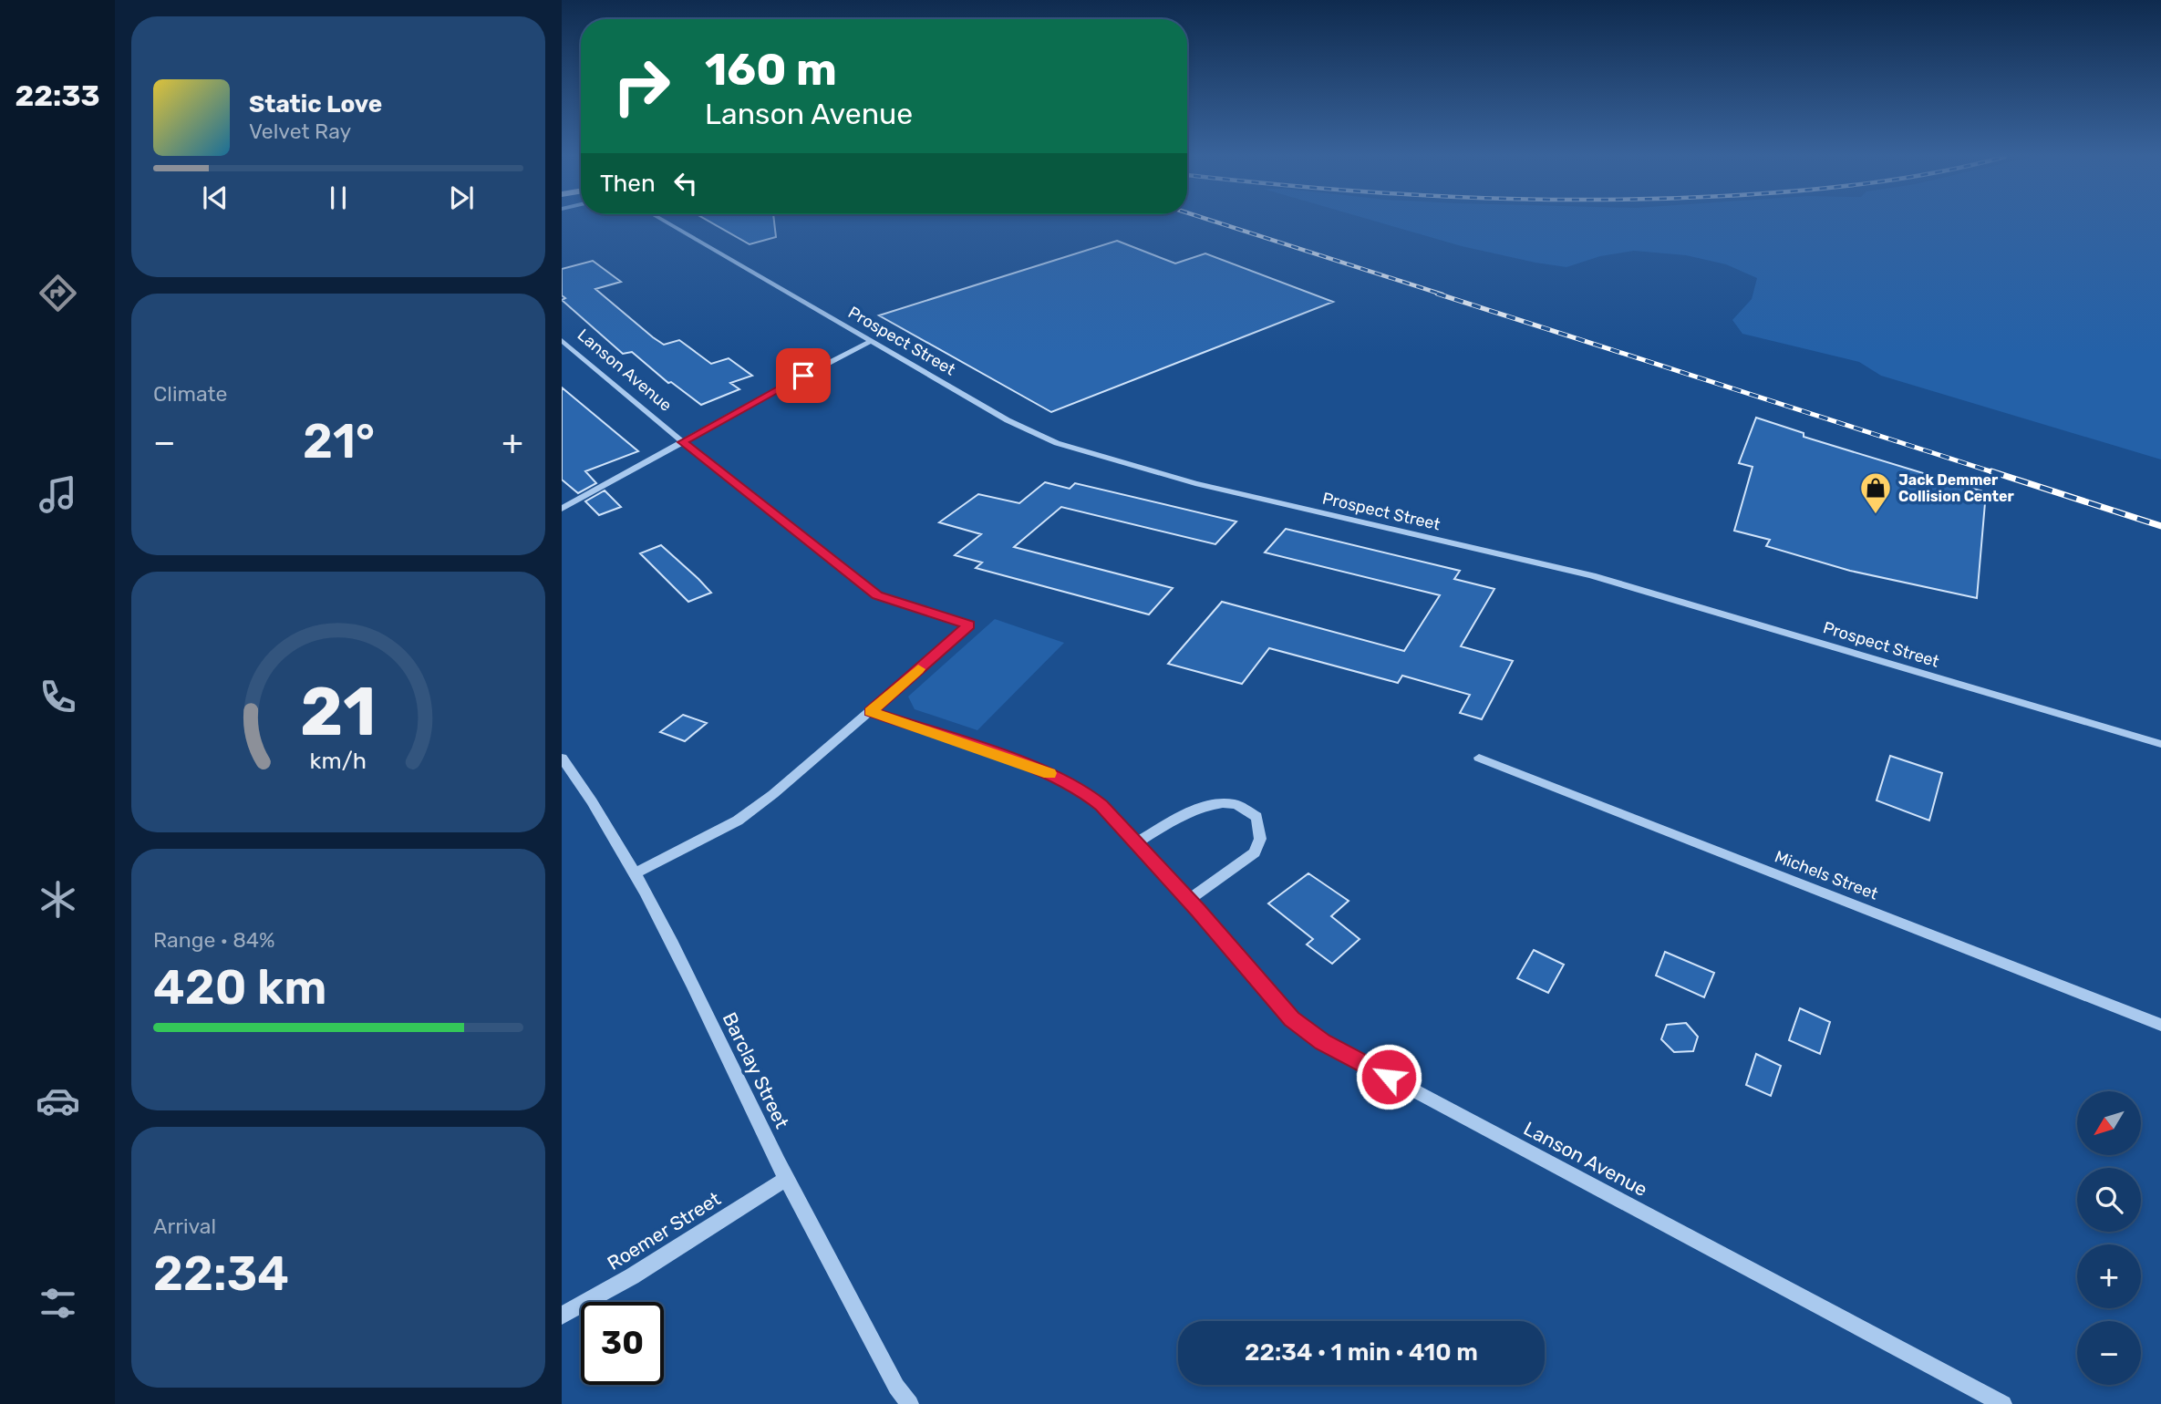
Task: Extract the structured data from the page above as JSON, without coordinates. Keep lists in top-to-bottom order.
{
  "streets": {
    "street": [
      "Prospect Street",
      "Lanson Avenue",
      "Michels Street",
      "Barclay Street",
      "Roemer Street"
    ]
  },
  "crossings": [
    ["Lanson Avenue", "Barclay Street"],
    ["Barclay Street", "Roemer Street"]
  ],
  "places": {
    "shop": ["Jack Demmer Collision Center"]
  },
  "north": "bottom left",
  "page": {
    "tabs": "22:33",
    "turn": ["160 m", "Lanson Avenue"],
    "song": ["Static Love", "Velvet Ray"],
    "then": "Then",
    "tile": [
      "Climate",
      ["Range · 84%", "420 km"],
      ["Arrival", "22:34"]
    ],
    "heat": ["−", "21°", "+"],
    "map_buttons": ["+", "−"],
    "limit": "30",
    "trip": "22:34 · 1 min · 410 m",
    "gauge": ["21", "km/h"]
  }
}
